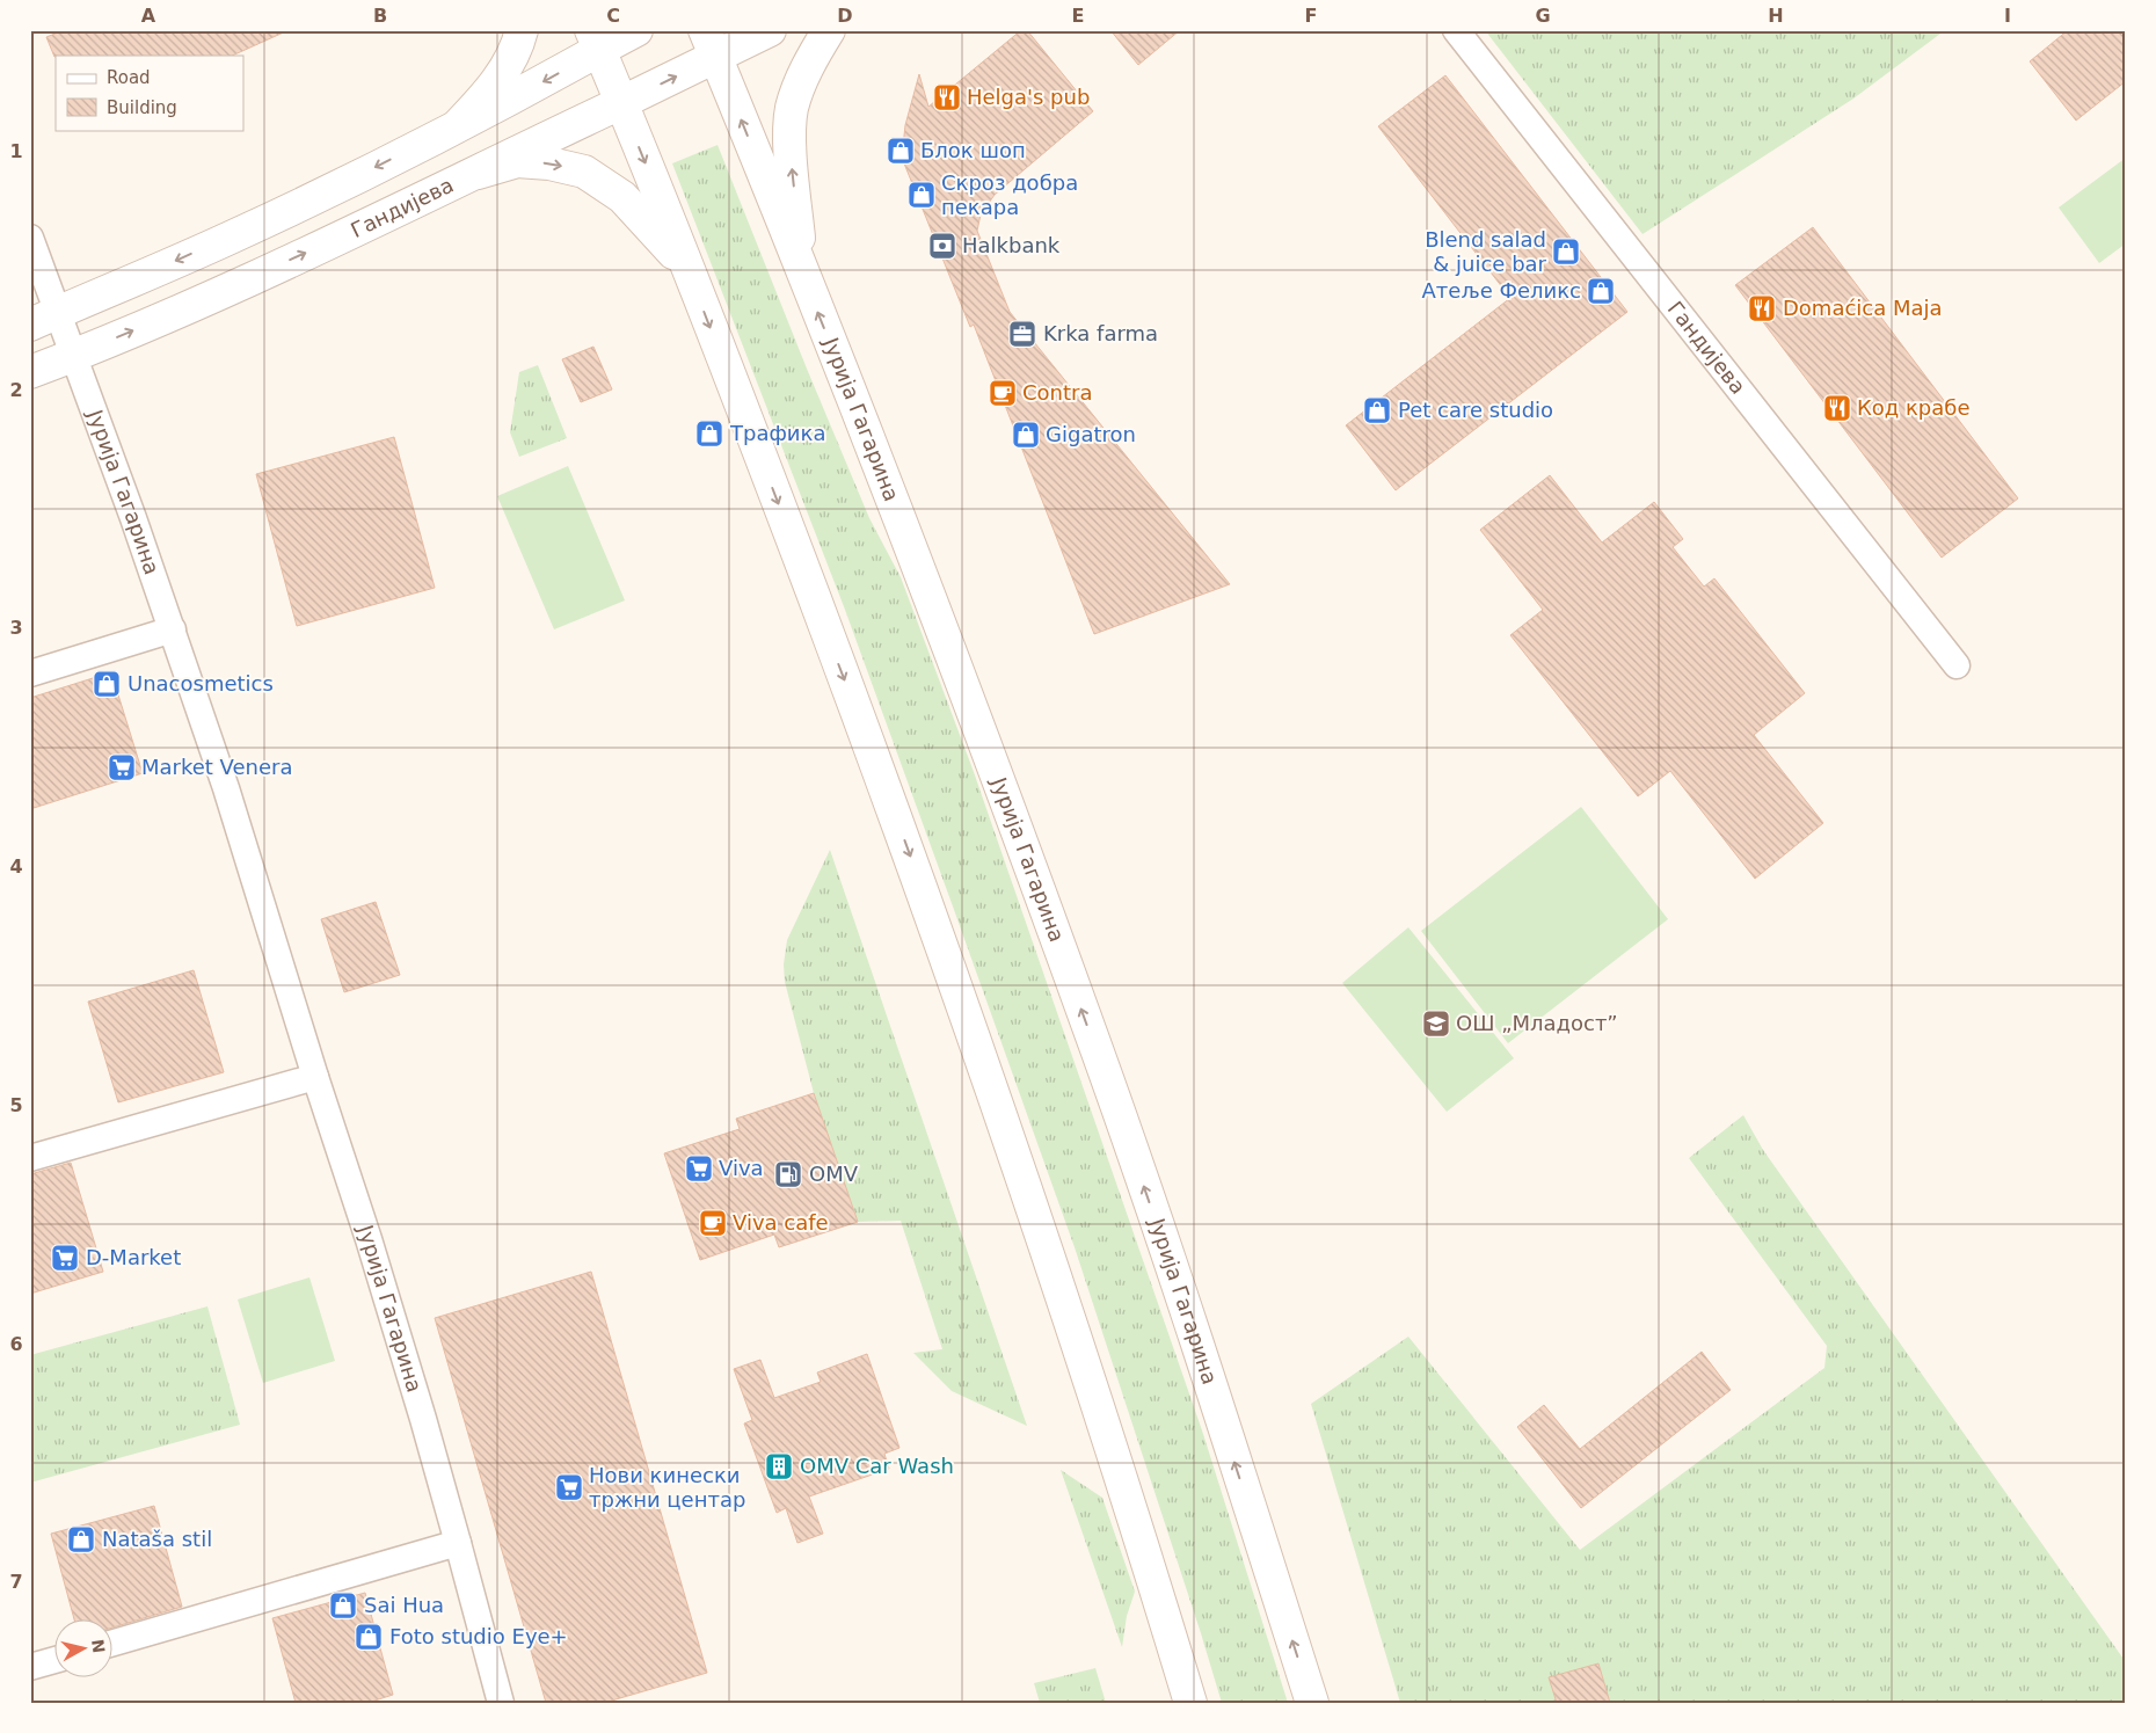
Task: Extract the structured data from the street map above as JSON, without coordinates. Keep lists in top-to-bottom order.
{
  "streets": {
    "main road": ["Гандијева", "Јурија Гагарина"]
  },
  "crossings": [
    ["Гандијева", "Јурија Гагарина"]
  ],
  "places": {
    "restaurant": ["Helga's pub", "Domaćica Maja", "Код крабе"],
    "shop": [
      "Блок шоп",
      "Скроз добра пекара",
      "Blend salad & juice bar",
      "Атеље Феликс",
      "Pet care studio",
      "Трафика",
      "Gigatron",
      "Unacosmetics",
      "Nataša stil",
      "Sai Hua",
      "Foto studio Eye+"
    ],
    "bank": ["Halkbank"],
    "office": ["Krka farma"],
    "cafe": ["Contra", "Viva cafe"],
    "supermarket": [
      "Market Venera",
      "Viva",
      "D-Market",
      "Нови кинески тржни центар"
    ],
    "school or university": ["ОШ „Младост”"],
    "fuel station": ["OMV"],
    "building": ["OMV Car Wash"]
  },
  "legend": ["Road", "Building"],
  "north": "right",
  "grid": {
    "columns": [
      "A",
      "B",
      "C",
      "D",
      "E",
      "F",
      "G",
      "H",
      "I"
    ],
    "rows": [
      "1",
      "2",
      "3",
      "4",
      "5",
      "6",
      "7"
    ]
  }
}
